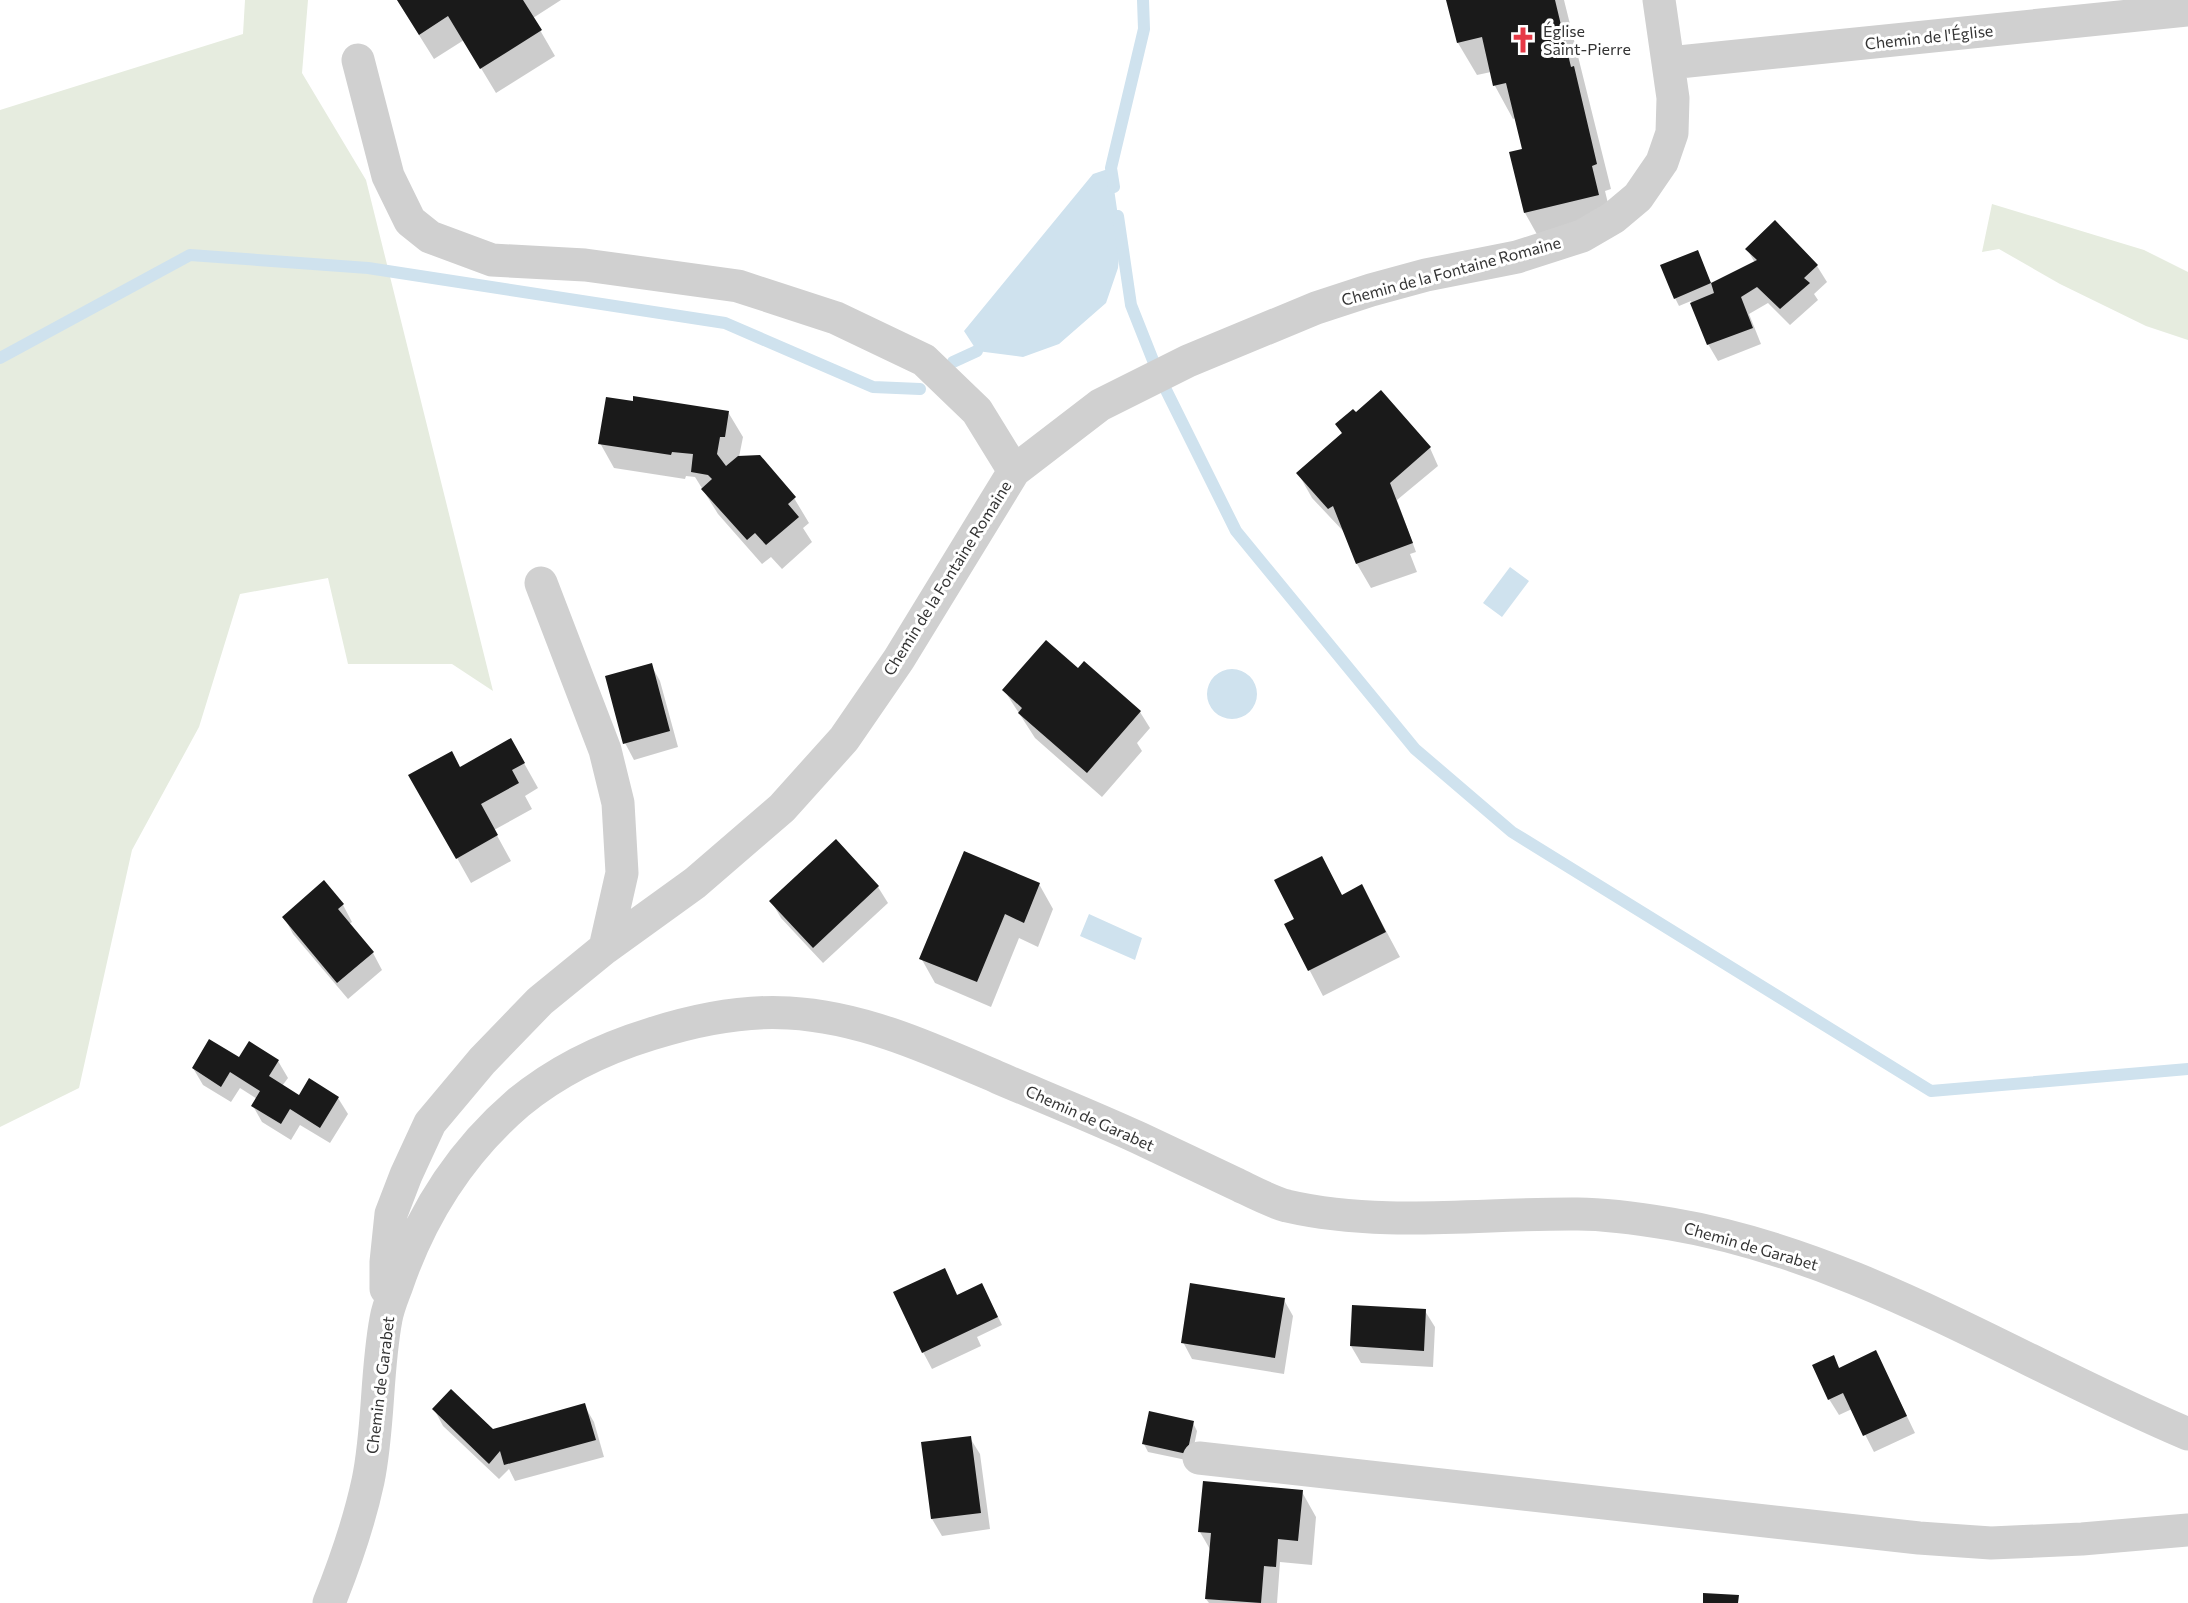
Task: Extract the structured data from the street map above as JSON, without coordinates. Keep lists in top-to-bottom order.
{
  "streets": {
    "street": ["Chemin de l'Église", "Chemin de la Fontaine Romaine", "Chemin de Garabet"]
  },
  "crossings": [
    ["Chemin de l'Église", "Chemin de la Fontaine Romaine"],
    ["Chemin de la Fontaine Romaine", "Chemin de Garabet"]
  ],
  "places": {
    "church": ["Église Saint-Pierre"]
  }
}
